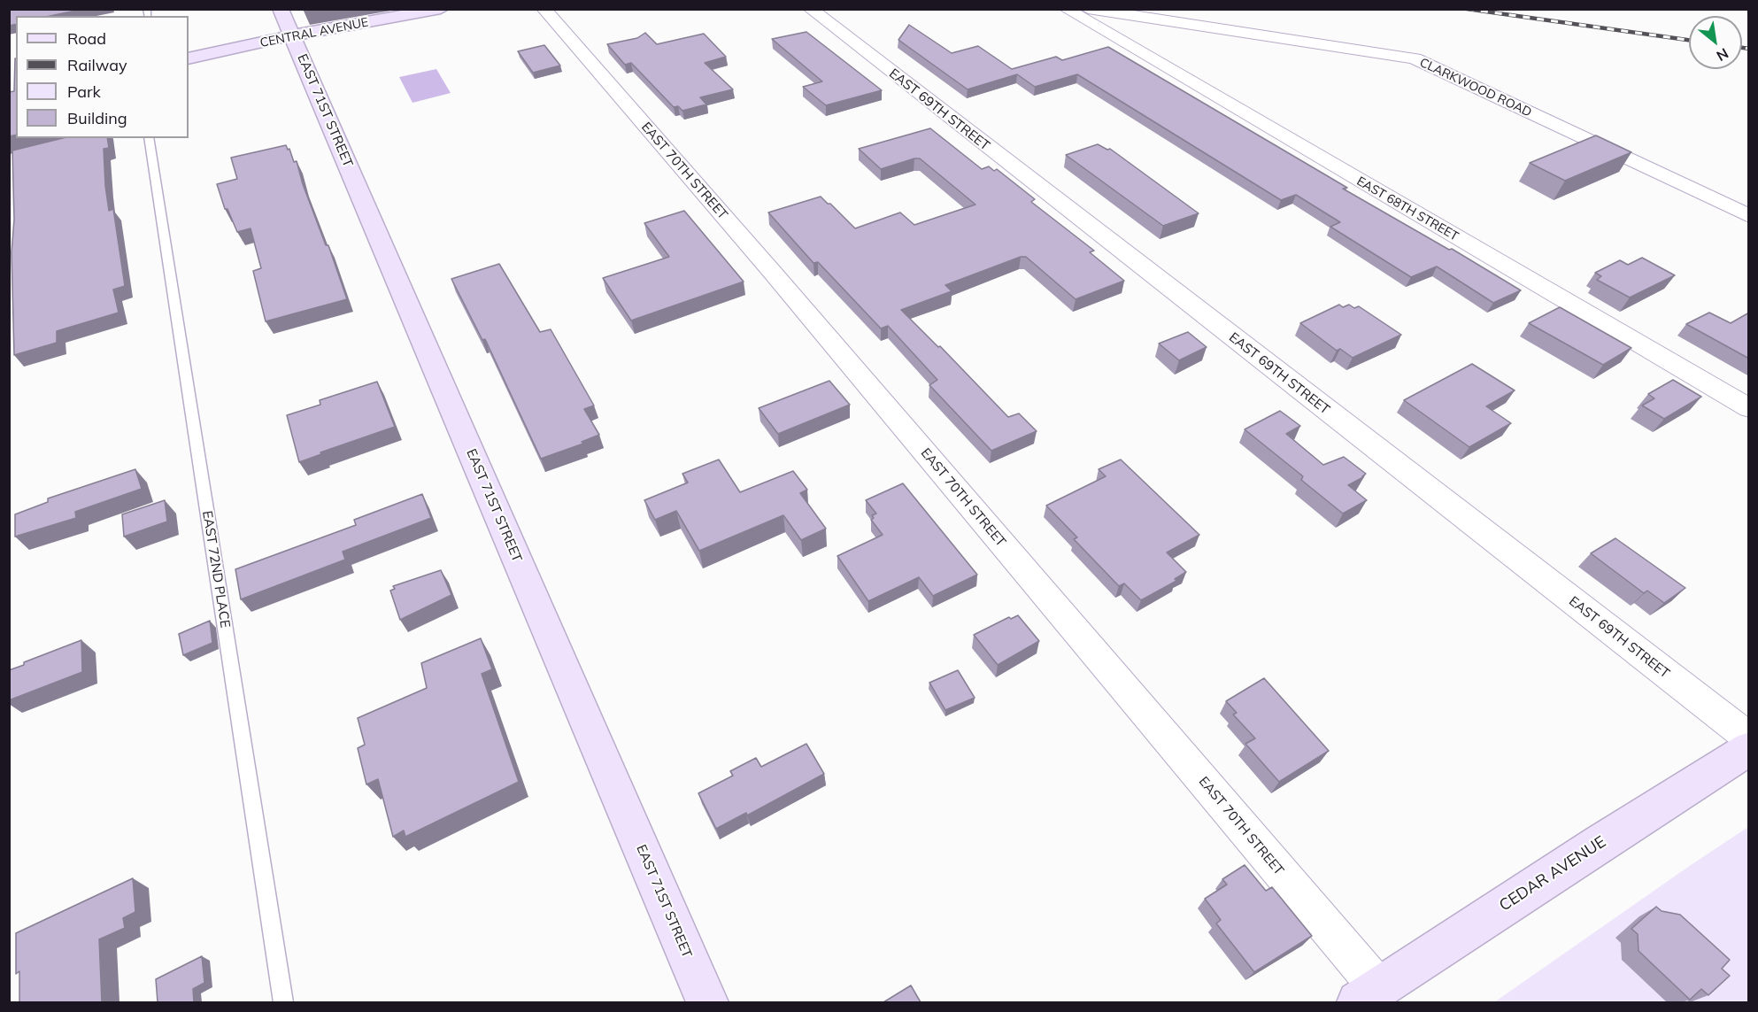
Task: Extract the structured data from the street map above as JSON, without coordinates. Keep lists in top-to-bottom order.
{
  "streets": {
    "street": [
      "CENTRAL AVENUE",
      "CLARKWOOD ROAD",
      "EAST 69TH STREET",
      "EAST 71ST STREET",
      "EAST 70TH STREET",
      "EAST 68TH STREET",
      "CEDAR AVENUE"
    ],
    "lane": ["EAST 72ND PLACE"]
  },
  "crossings": [
    ["CENTRAL AVENUE", "EAST 71ST STREET"],
    ["EAST 70TH STREET", "CEDAR AVENUE"]
  ],
  "legend": [
    "Road",
    "Railway",
    "Park",
    "Building"
  ],
  "north": "bottom right"
}
